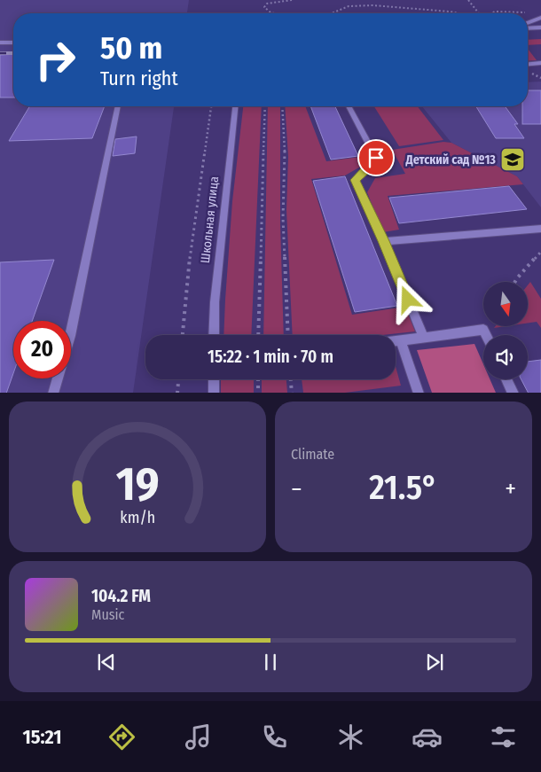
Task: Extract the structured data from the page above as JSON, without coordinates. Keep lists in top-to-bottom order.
{
  "streets": {
    "street": ["Школьная улица"]
  },
  "places": {
    "school or university": ["Детский сад №13"]
  },
  "north": "bottom",
  "page": {
    "turn": ["50 m", "Turn right"],
    "limit": "20",
    "trip": "15:22 · 1 min · 70 m",
    "tile": "Climate",
    "heat": ["−", "21.5°", "+"],
    "song": ["104.2 FM", "Music"],
    "tabs": "15:21",
    "gauge": ["19", "km/h"]
  }
}
